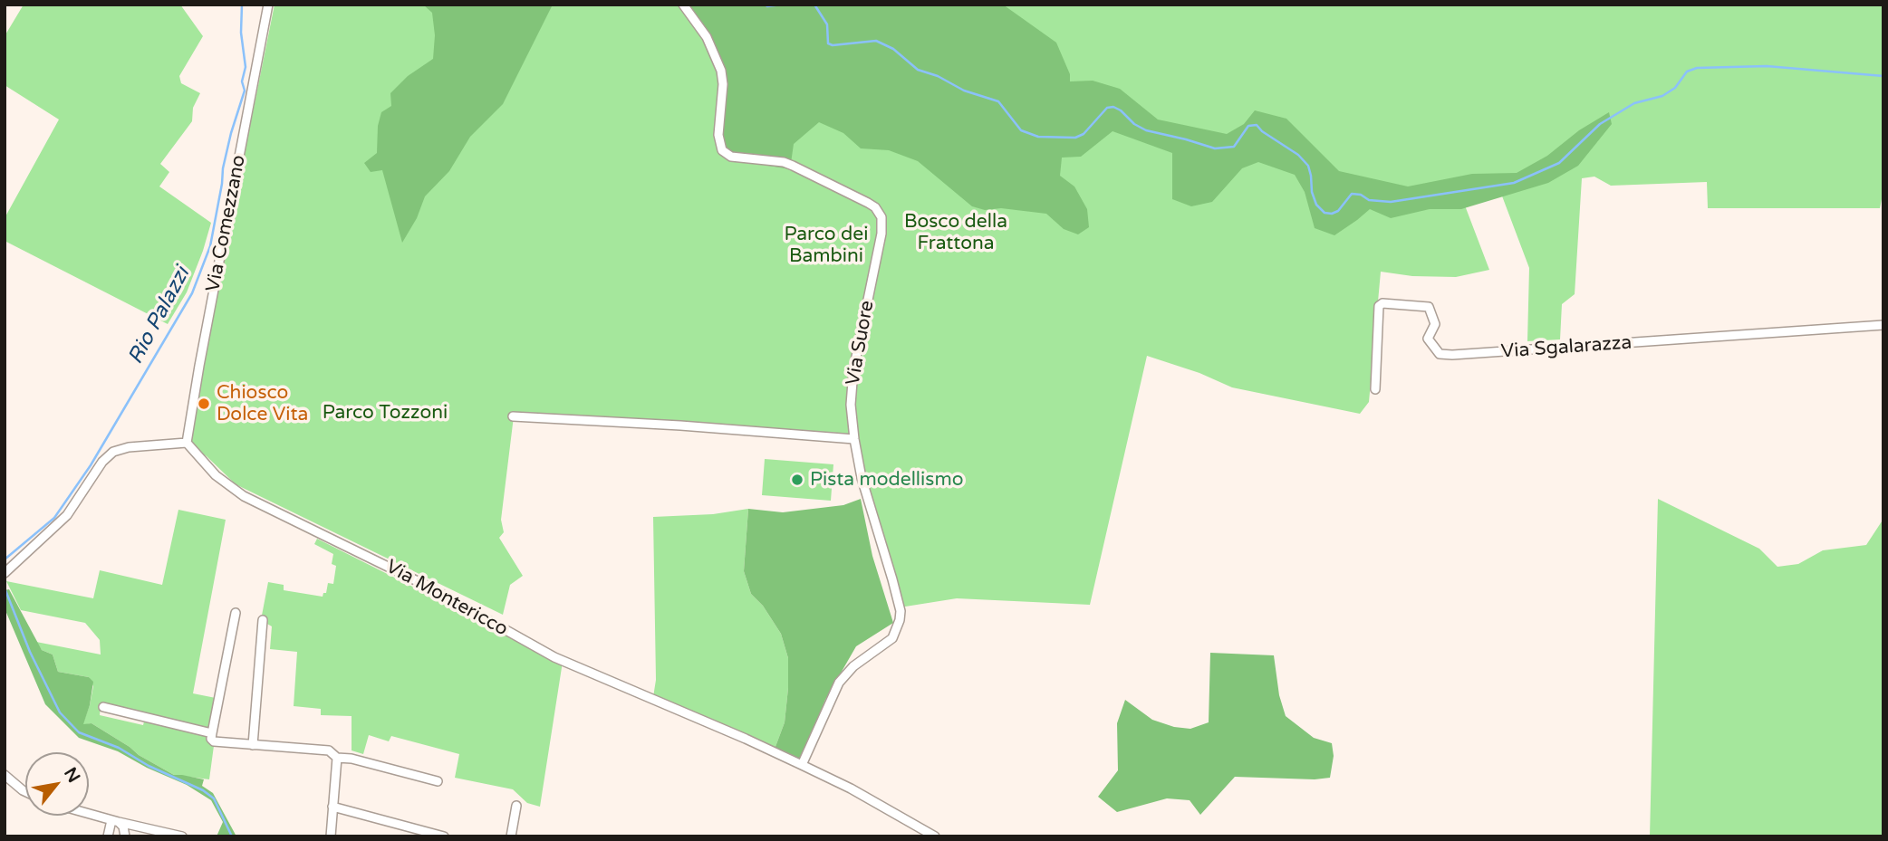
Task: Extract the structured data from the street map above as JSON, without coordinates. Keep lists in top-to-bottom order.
{
  "streets": {
    "street": [
      "Via Comezzano",
      "Via Suore",
      "Via Sgalarazza",
      "Via Montericco"
    ]
  },
  "crossings": [
    ["Via Comezzano", "Via Montericco"],
    ["Via Suore", "Via Montericco"]
  ],
  "water": ["Rio Palazzi"],
  "parks": ["Bosco della Frattona", "Parco dei Bambini", "Parco Tozzoni"],
  "places": ["Chiosco Dolce Vita", "Pista modellismo"],
  "north": "top right"
}
